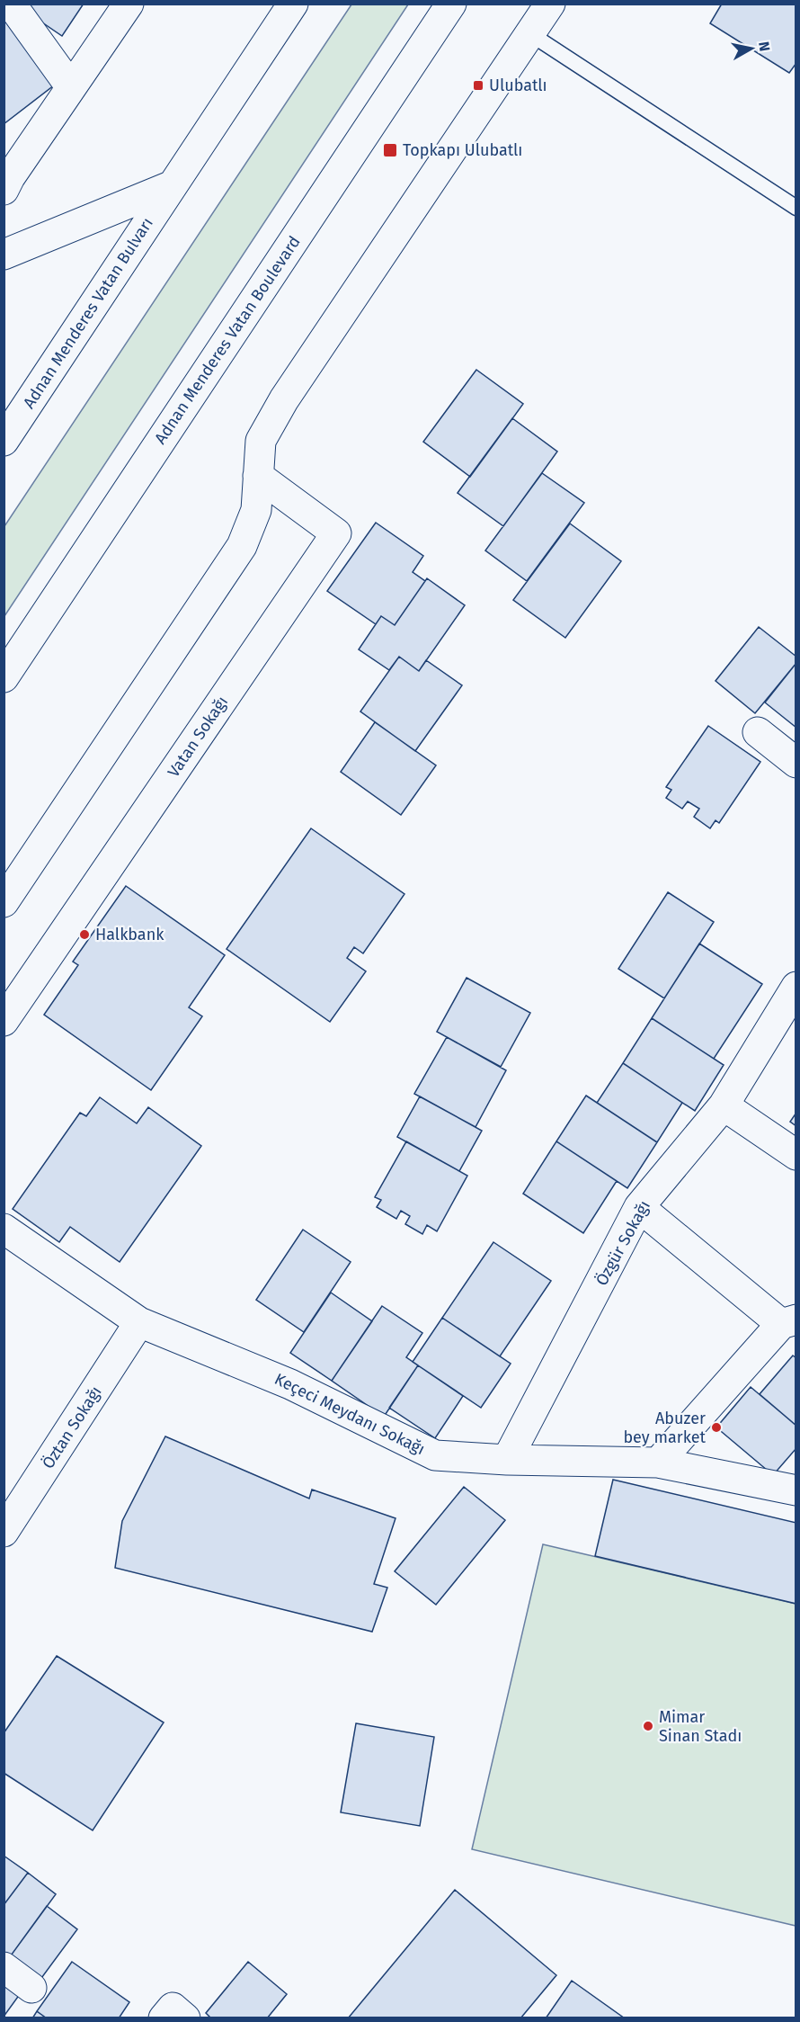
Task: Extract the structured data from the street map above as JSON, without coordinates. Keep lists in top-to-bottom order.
{
  "streets": {
    "street": [
      "Adnan Menderes Vatan Bulvarı",
      "Adnan Menderes Vatan Boulevard",
      "Vatan Sokağı",
      "Özgür Sokağı",
      "Keçeci Meydanı Sokağı",
      "Öztan Sokağı"
    ]
  },
  "crossings": [
    ["Özgür Sokağı", "Keçeci Meydanı Sokağı"],
    ["Keçeci Meydanı Sokağı", "Öztan Sokağı"]
  ],
  "places": {
    "transit": ["Ulubatlı", "Topkapı Ulubatlı"],
    "other": ["Halkbank", "Abuzer bey market", "Mimar Sinan Stadı"]
  },
  "north": "right"
}
